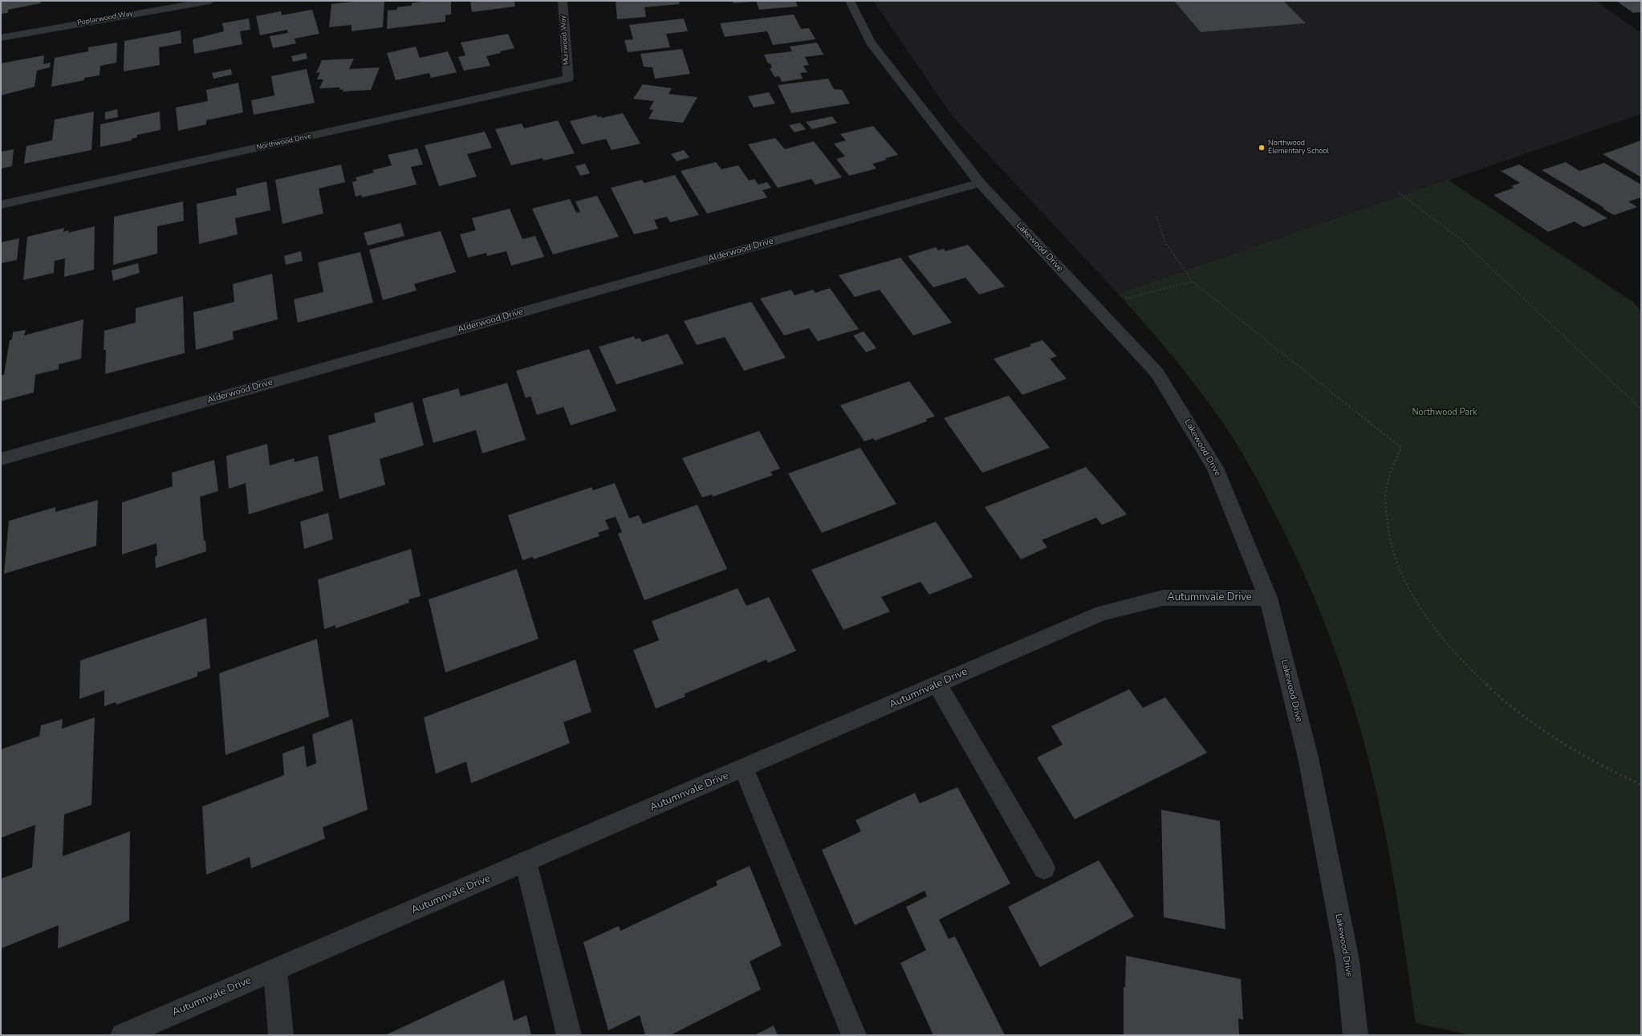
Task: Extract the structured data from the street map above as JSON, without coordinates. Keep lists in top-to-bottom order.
{
  "streets": {
    "street": [
      "Poplarwood Way",
      "Muirwood Way",
      "Northwood Drive",
      "Lakewood Drive",
      "Alderwood Drive",
      "Autumnvale Drive"
    ]
  },
  "crossings": [
    ["Muirwood Way", "Northwood Drive"],
    ["Lakewood Drive", "Alderwood Drive"],
    ["Lakewood Drive", "Autumnvale Drive"]
  ],
  "parks": ["Northwood Park"],
  "places": ["Northwood Elementary School"]
}
